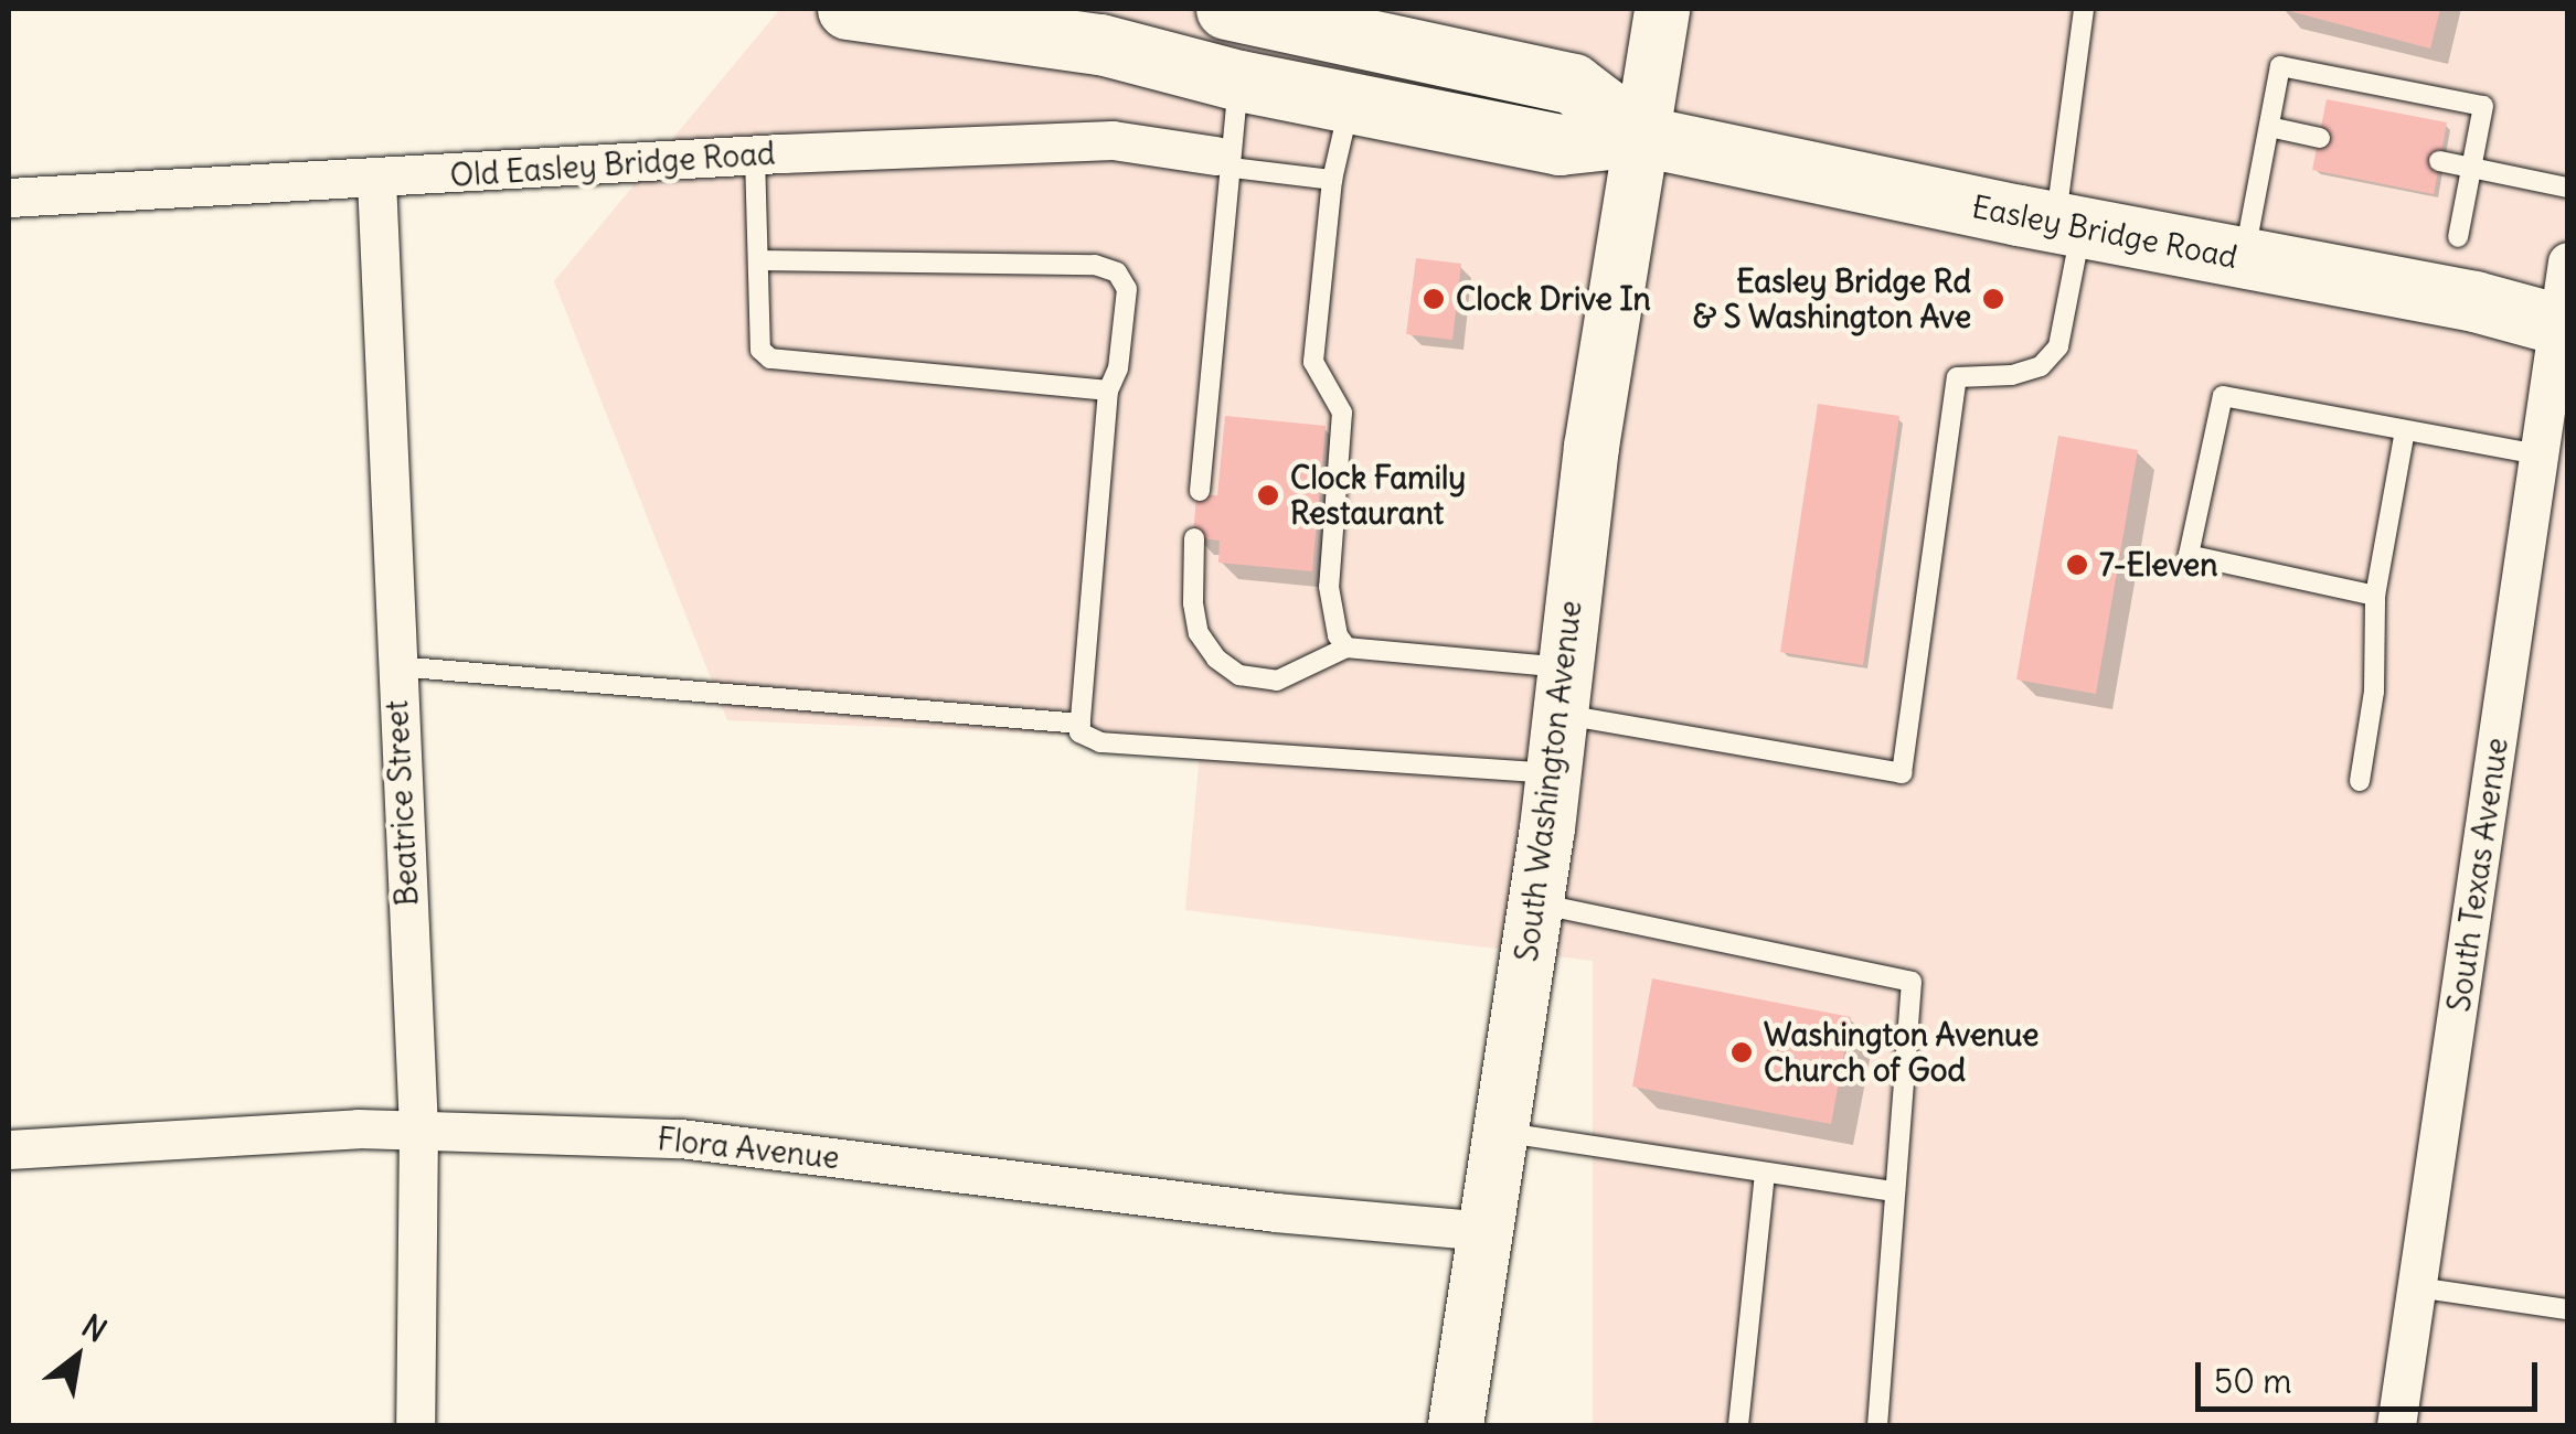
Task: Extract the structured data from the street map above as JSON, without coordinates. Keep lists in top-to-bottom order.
{
  "streets": {
    "highway": ["Easley Bridge Road"],
    "main road": ["South Washington Avenue"],
    "street": [
      "Old Easley Bridge Road",
      "Beatrice Street",
      "South Texas Avenue",
      "Flora Avenue"
    ]
  },
  "crossings": [
    ["Old Easley Bridge Road", "Beatrice Street"],
    ["Easley Bridge Road", "South Washington Avenue"],
    ["Easley Bridge Road", "South Texas Avenue"],
    ["South Washington Avenue", "Flora Avenue"],
    ["Beatrice Street", "Flora Avenue"]
  ],
  "places": [
    "Clock Drive In",
    "Easley Bridge Rd & S Washington Ave",
    "Clock Family Restaurant",
    "7-Eleven",
    "Washington Avenue Church of God"
  ],
  "scale_bar": "50 m",
  "north": "top right"
}
